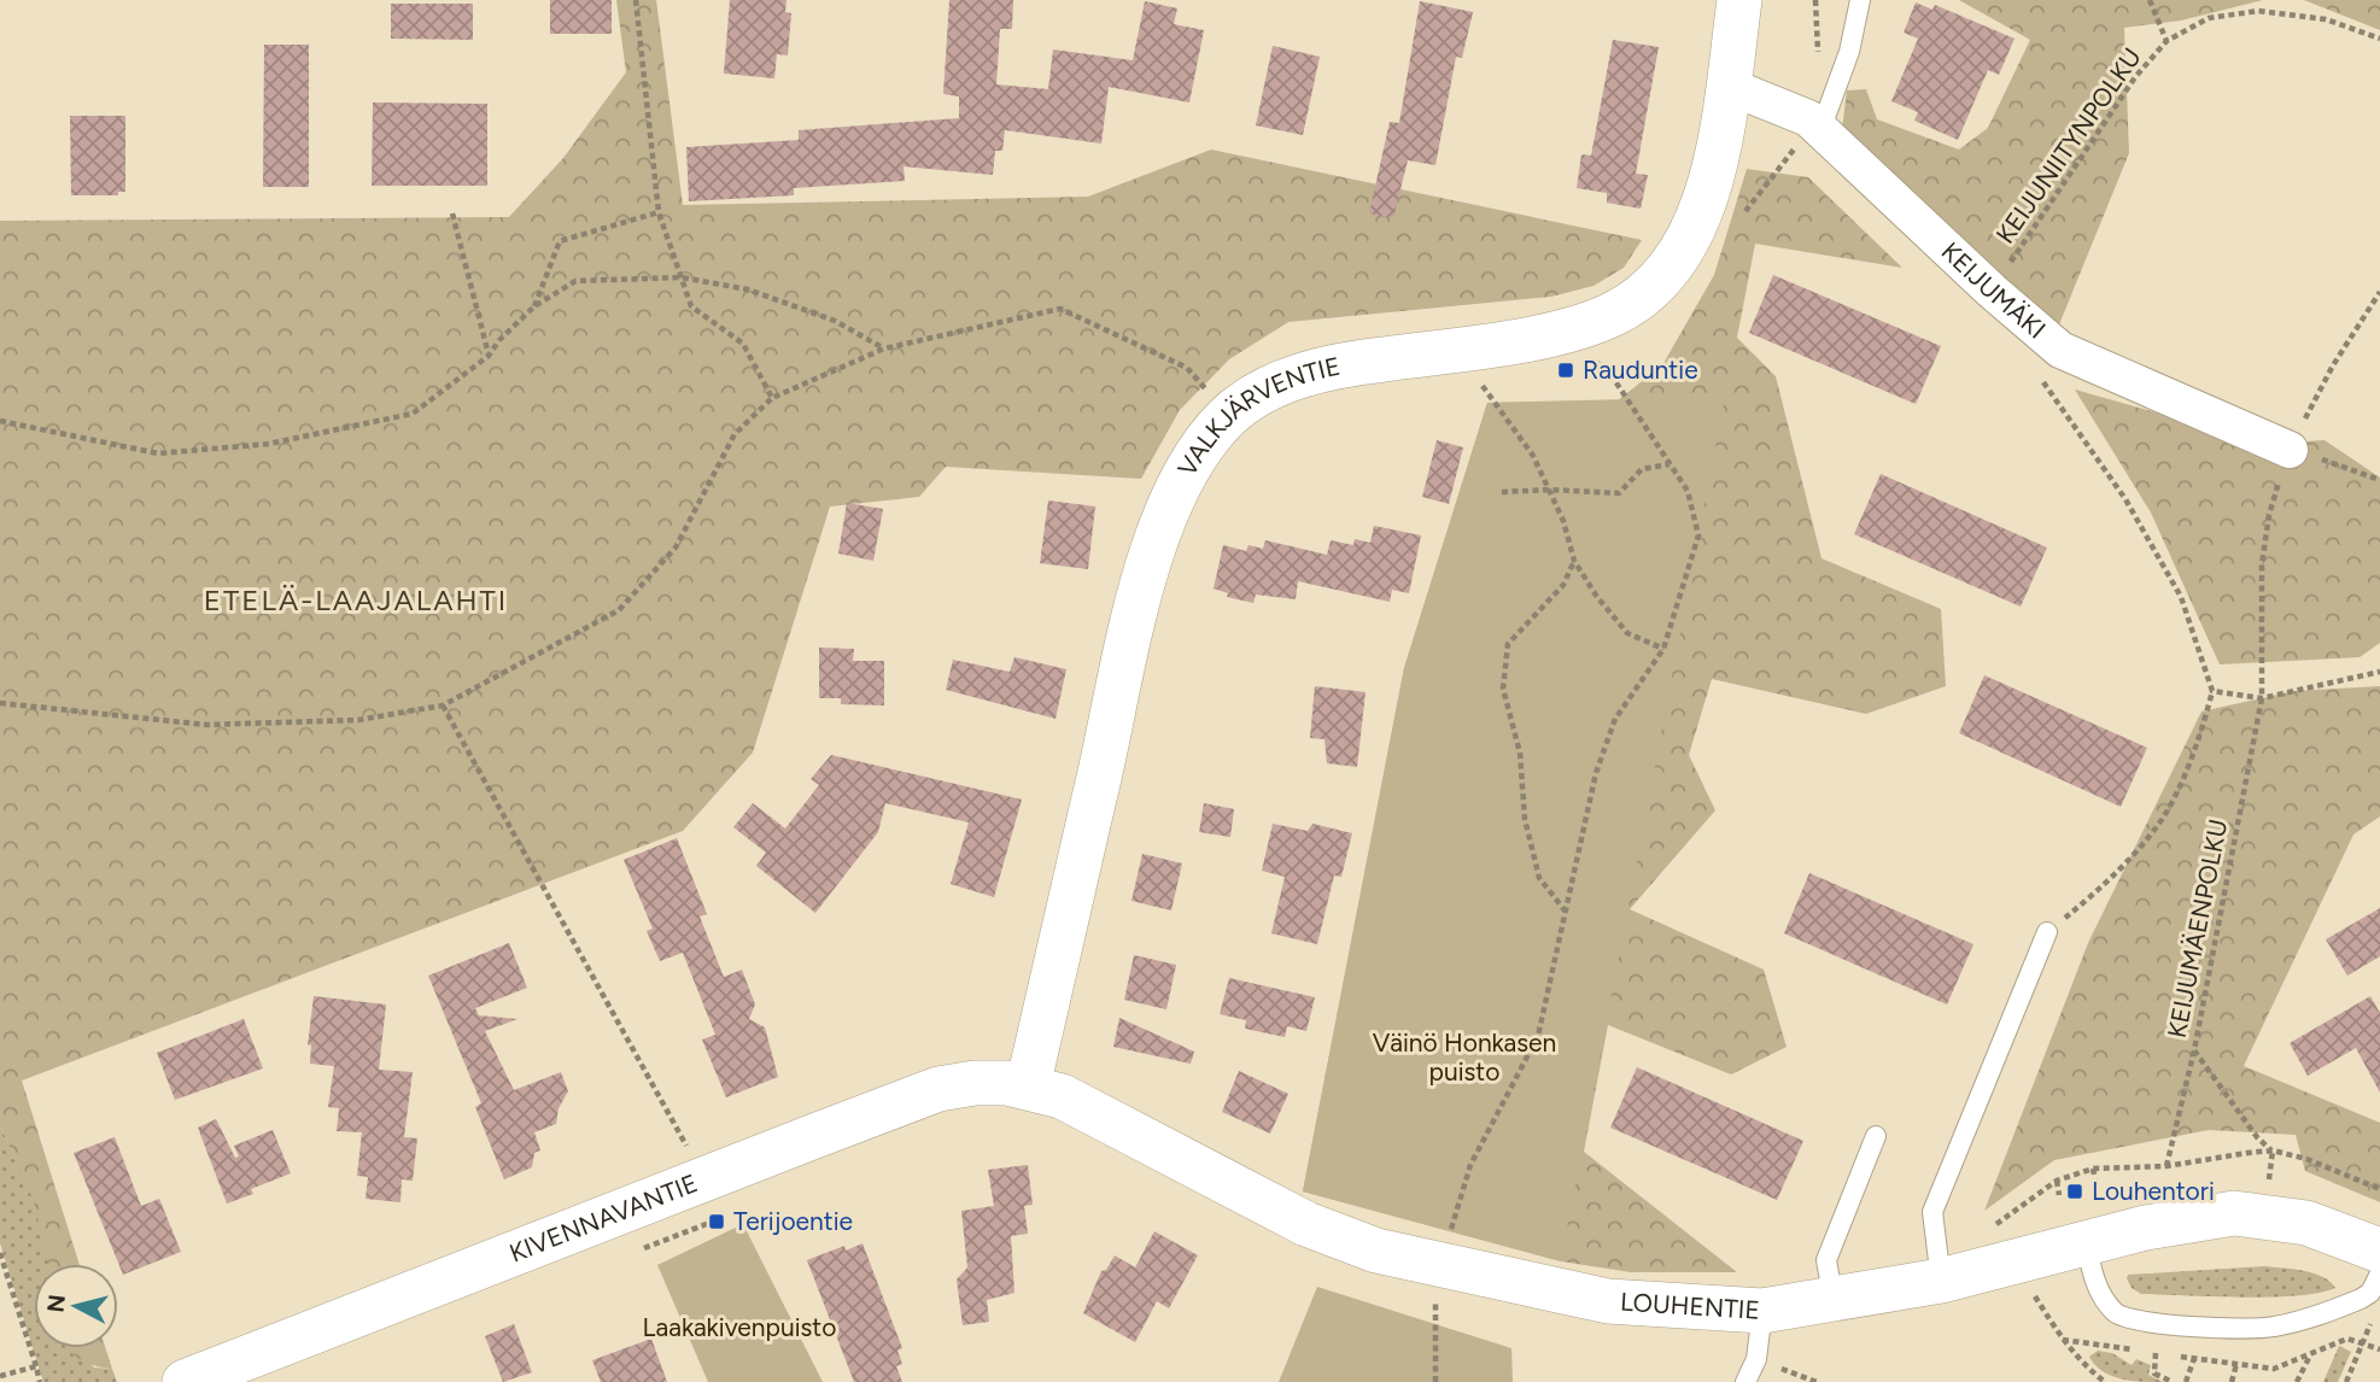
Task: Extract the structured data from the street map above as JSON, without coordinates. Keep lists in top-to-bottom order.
{
  "streets": {
    "street": [
      "KEIJUMÄKI",
      "VALKJÄRVENTIE",
      "KIVENNAVANTIE",
      "LOUHENTIE"
    ],
    "path": ["KEIJUNIITYNPOLKU", "KEIJUMÄENPOLKU"]
  },
  "crossings": [
    ["KEIJUNIITYNPOLKU", "KEIJUMÄKI"],
    ["KEIJUMÄKI", "VALKJÄRVENTIE"],
    ["VALKJÄRVENTIE", "KIVENNAVANTIE"],
    ["VALKJÄRVENTIE", "LOUHENTIE"],
    ["KIVENNAVANTIE", "LOUHENTIE"]
  ],
  "districts": ["ETELÄ-LAAJALAHTI"],
  "parks": ["Väinö Honkasen puisto", "Laakakivenpuisto"],
  "places": {
    "transit": ["Rauduntie", "Louhentori", "Terijoentie"]
  },
  "north": "left"
}
